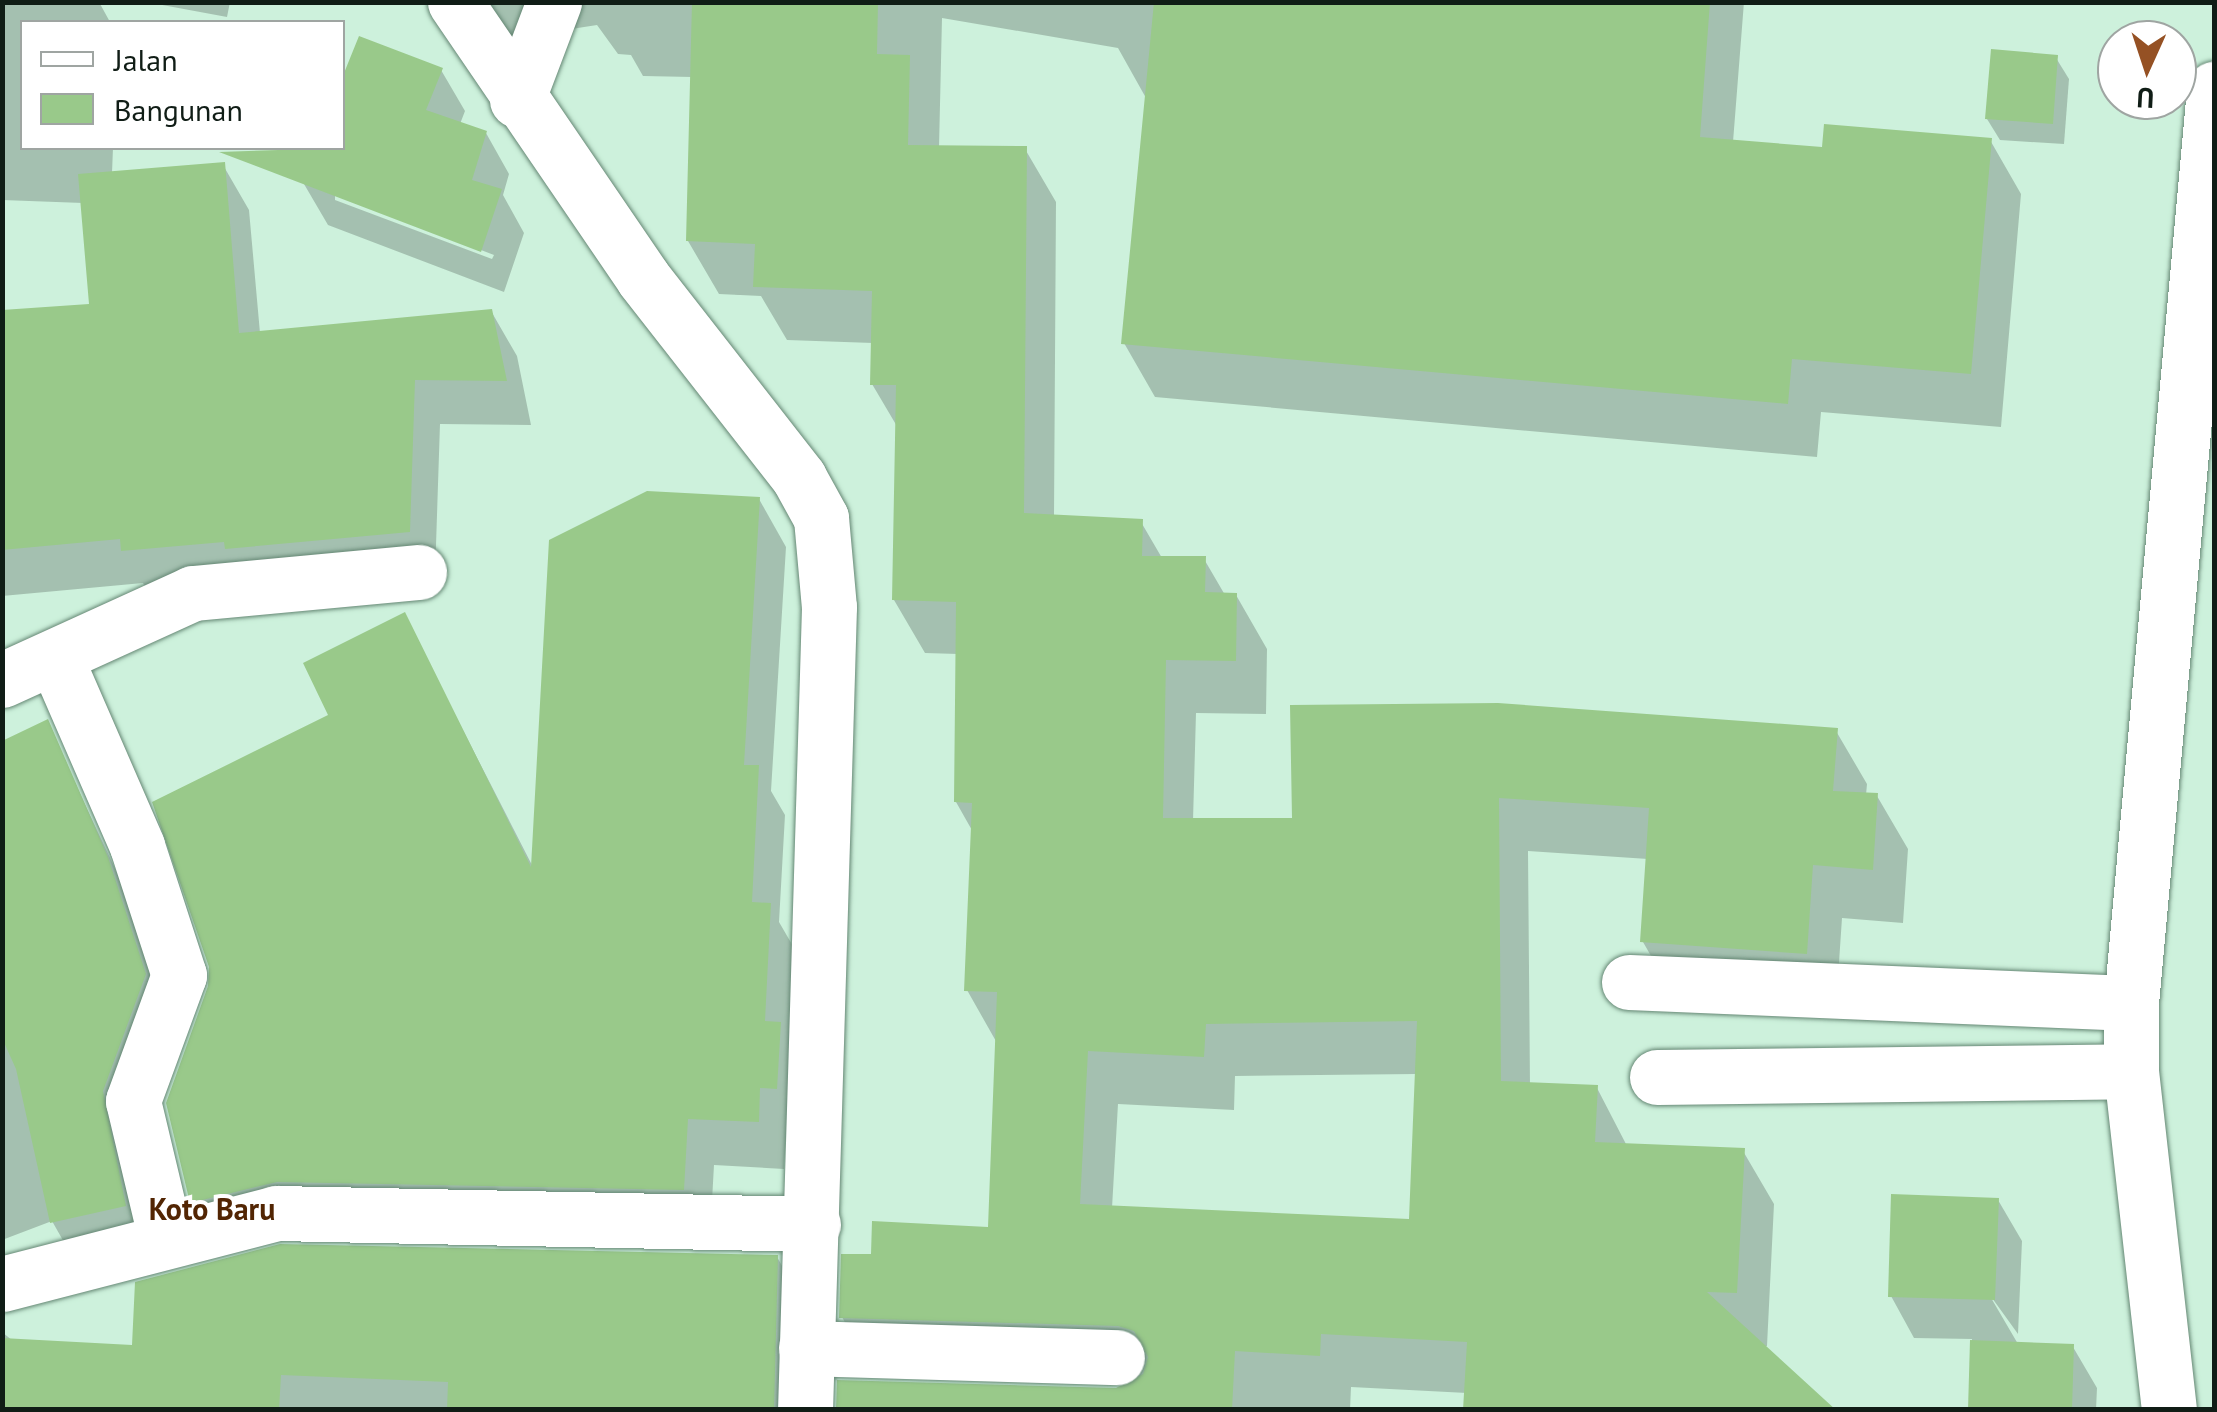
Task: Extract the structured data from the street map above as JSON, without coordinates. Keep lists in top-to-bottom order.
{
  "districts": ["Koto Baru"],
  "legend": ["Jalan", "Bangunan"],
  "north": "bottom"
}
